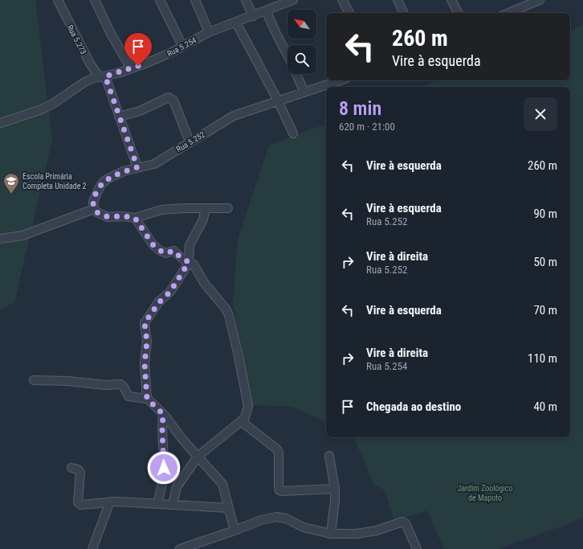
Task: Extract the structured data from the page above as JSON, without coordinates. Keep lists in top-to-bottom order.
{
  "streets": {
    "street": ["Rua 5.273", "Rua 5.254", "Rua 5.252"]
  },
  "crossings": [
    ["Rua 5.273", "Rua 5.254"],
    ["Rua 5.273", "Rua 5.252"]
  ],
  "parks": ["Jardim Zoológico de Maputo"],
  "places": {
    "school or university": ["Escola Primária Completa Unidade 2"]
  },
  "north": "top left",
  "page": {
    "turn": ["260 m", "Vire à esquerda"],
    "heading": ["8 min", "620 m · 21:00"],
    "list": [
      {
        "name": "Vire à esquerda",
        "value": "260 m"
      },
      {
        "name": "Vire à esquerda",
        "note": "Rua 5.252",
        "value": "90 m"
      },
      {
        "name": "Vire à direita",
        "note": "Rua 5.252",
        "value": "50 m"
      },
      {
        "name": "Vire à esquerda",
        "value": "70 m"
      },
      {
        "name": "Vire à direita",
        "note": "Rua 5.254",
        "value": "110 m"
      },
      {
        "name": "Chegada ao destino",
        "value": "40 m"
      }
    ]
  }
}
